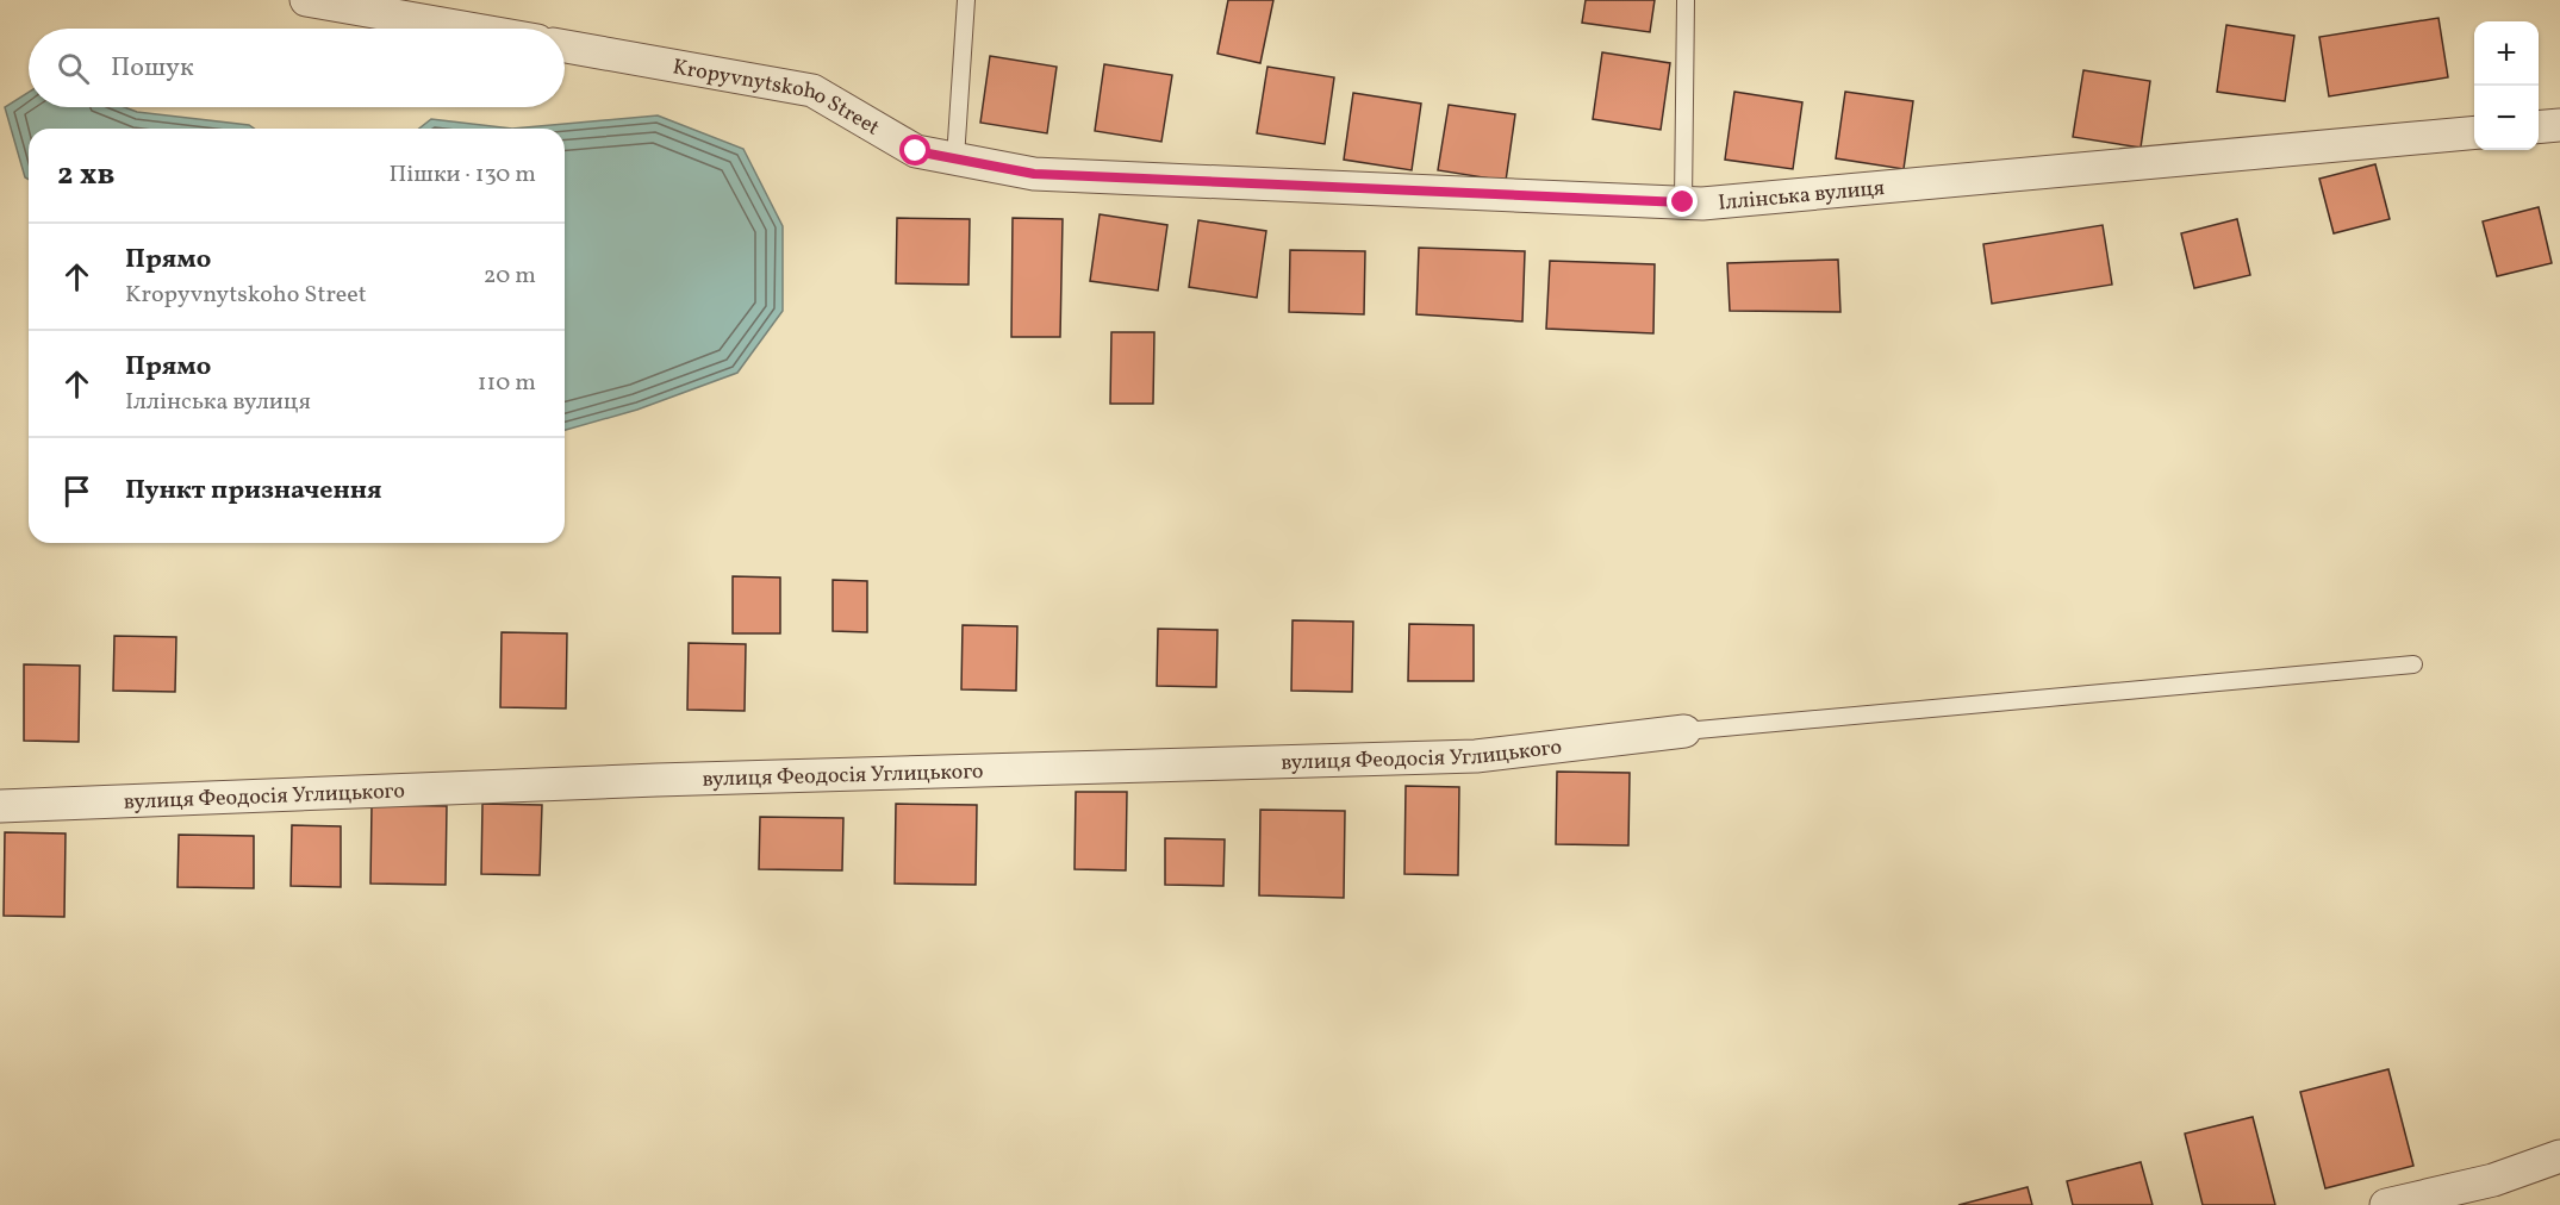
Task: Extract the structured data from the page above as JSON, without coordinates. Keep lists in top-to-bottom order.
{
  "streets": {
    "street": ["Kropyvnytskoho Street", "Іллінська вулиця", "вулиця Феодосія Углицького"]
  },
  "crossings": [
    ["Kropyvnytskoho Street", "Іллінська вулиця"]
  ],
  "page": {
    "map_buttons": ["+", "−"],
    "search": "Пошук",
    "heading": ["2 хв", "Пішки · 130 m"],
    "list": [
      ["Прямо", "Kropyvnytskoho Street", "20 m"],
      ["Прямо", "Іллінська вулиця", "110 m"],
      "Пункт призначення"
    ]
  }
}
